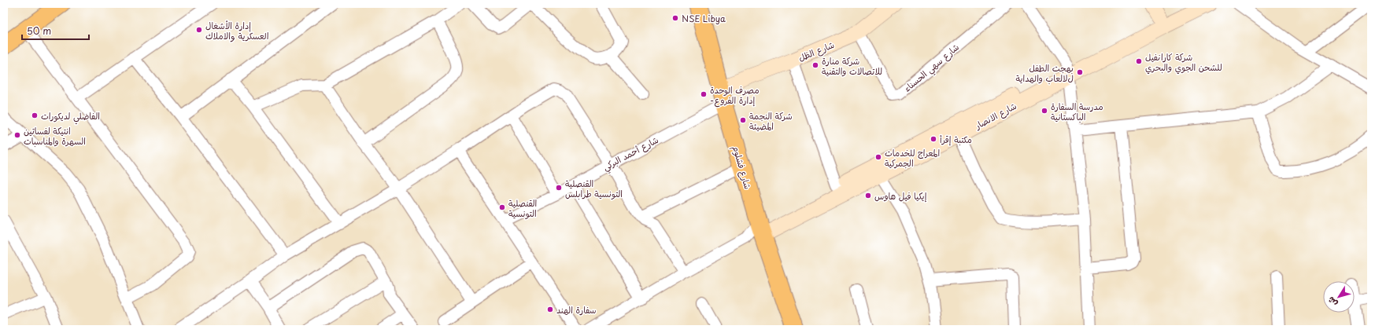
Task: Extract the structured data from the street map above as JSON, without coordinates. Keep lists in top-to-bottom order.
{
  "streets": {
    "main road": ["شارع الظل", "شارع الانصار", "شارع فشلوم"],
    "street": ["شارع سهي الحسناء", "شارع أحمد البركي"]
  },
  "crossings": [
    ["شارع الظل", "شارع سهي الحسناء"],
    ["شارع الظل", "شارع فشلوم"],
    ["شارع الانصار", "شارع فشلوم"],
    ["شارع أحمد البركي", "شارع فشلوم"]
  ],
  "places": [
    "NSE Libya",
    "إدارة الأشغال العسكرية والاملاك",
    "شركة كارانفيل للشحن الجوي والبحري",
    "شركة منارة للاتصالات والتقنية",
    "بهجت الطفل لﻻلعاب والهداية",
    "مصرف الوحدة -إدارة الفروع",
    "مدرسة السفارة الباكستانية",
    "الفاضلي لديكورات",
    "شركة النجمة المضيئة",
    "انتيكة لفساتين السهرة والمناسبات",
    "مكتبة إقرأ",
    "المعراج للخدمات الجمركية",
    "القنصلية التونسية طرابلس",
    "إيكيا فيل هاوس",
    "القنصلية التونسية",
    "سفارة الهند"
  ],
  "scale_bar": "50 m",
  "north": "bottom left"
}
